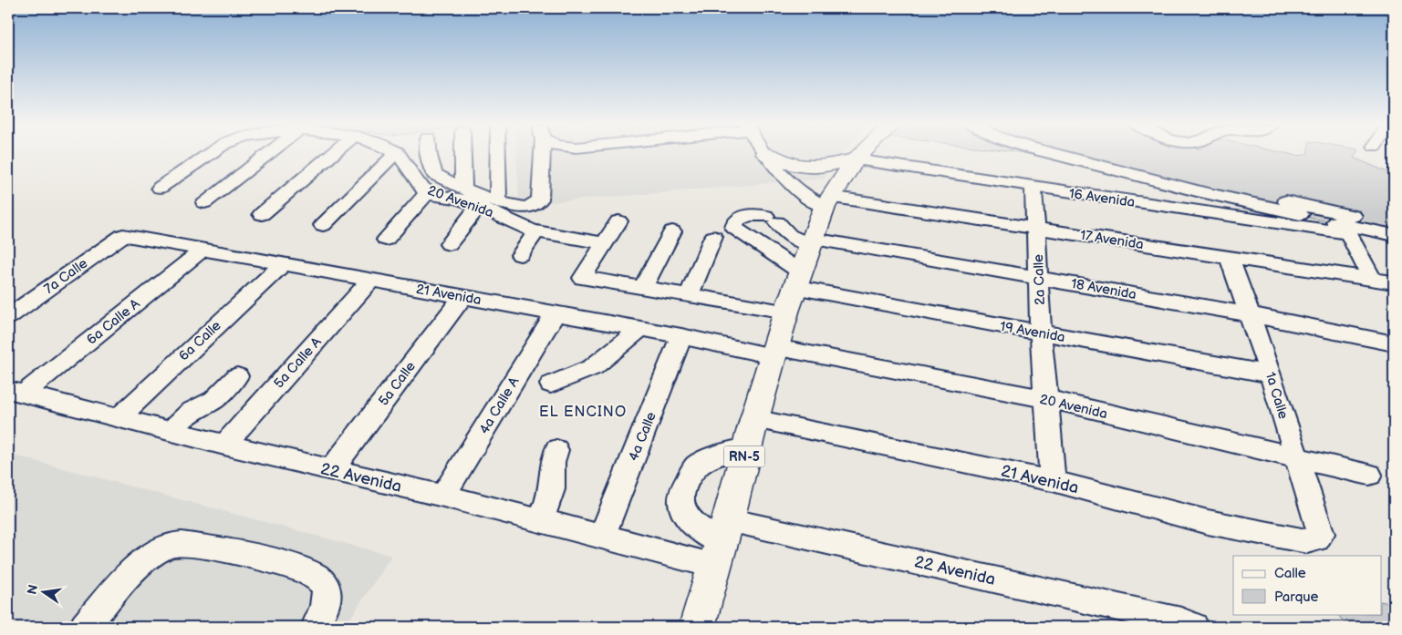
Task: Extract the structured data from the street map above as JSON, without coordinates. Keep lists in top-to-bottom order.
{
  "streets": {
    "main road": ["RN-5"],
    "street": [
      "16 Avenida",
      "20 Avenida",
      "17 Avenida",
      "7a Calle",
      "2a Calle",
      "18 Avenida",
      "21 Avenida",
      "6a Calle A",
      "19 Avenida",
      "6a Calle",
      "5a Calle A",
      "5a Calle",
      "1a Calle",
      "4a Calle A",
      "4a Calle",
      "22 Avenida"
    ]
  },
  "crossings": [
    ["16 Avenida", "17 Avenida"],
    ["16 Avenida", "2a Calle"],
    ["16 Avenida", "RN-5"],
    ["20 Avenida", "2a Calle"],
    ["20 Avenida", "21 Avenida"],
    ["20 Avenida", "1a Calle"],
    ["20 Avenida", "RN-5"],
    ["17 Avenida", "2a Calle"],
    ["17 Avenida", "1a Calle"],
    ["17 Avenida", "RN-5"],
    ["7a Calle", "21 Avenida"],
    ["2a Calle", "18 Avenida"],
    ["2a Calle", "21 Avenida"],
    ["2a Calle", "19 Avenida"],
    ["18 Avenida", "19 Avenida"],
    ["18 Avenida", "1a Calle"],
    ["18 Avenida", "RN-5"],
    ["21 Avenida", "6a Calle A"],
    ["21 Avenida", "6a Calle"],
    ["21 Avenida", "5a Calle A"],
    ["21 Avenida", "5a Calle"],
    ["21 Avenida", "1a Calle"],
    ["21 Avenida", "4a Calle A"],
    ["21 Avenida", "4a Calle"],
    ["21 Avenida", "RN-5"],
    ["6a Calle A", "22 Avenida"],
    ["19 Avenida", "1a Calle"],
    ["19 Avenida", "RN-5"],
    ["6a Calle", "22 Avenida"],
    ["5a Calle A", "22 Avenida"],
    ["5a Calle", "22 Avenida"],
    ["4a Calle A", "22 Avenida"],
    ["4a Calle", "22 Avenida"],
    ["RN-5", "22 Avenida"]
  ],
  "districts": ["EL ENCINO"],
  "legend": ["Calle", "Parque"],
  "north": "left"
}
